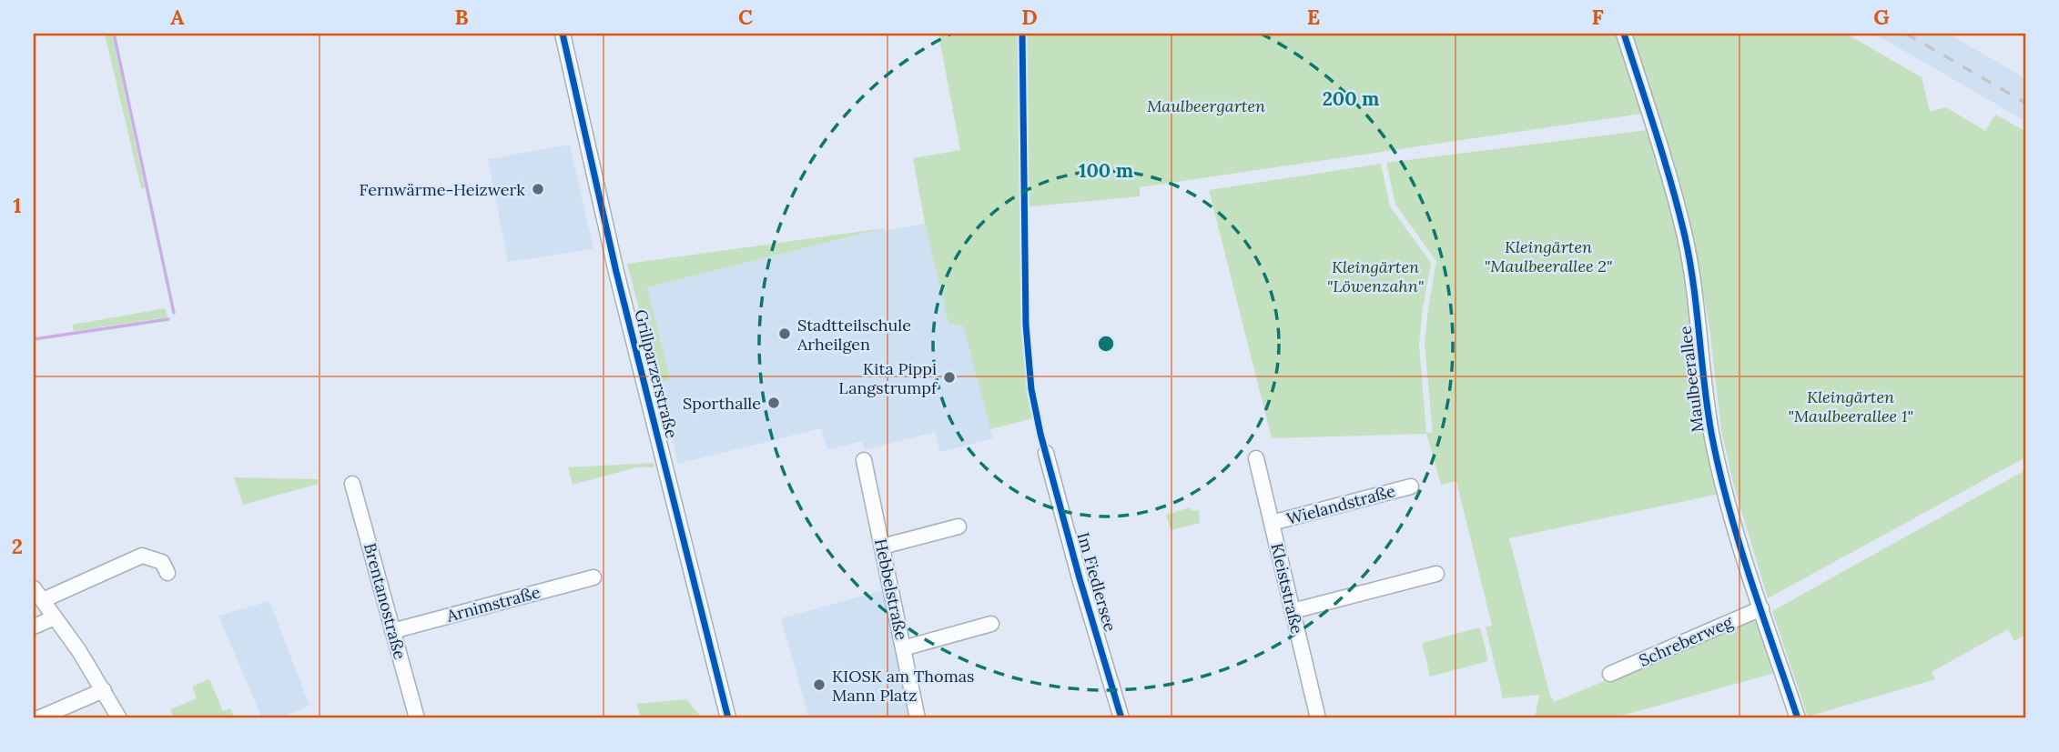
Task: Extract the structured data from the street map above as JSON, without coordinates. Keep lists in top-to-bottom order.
{
  "streets": {
    "street": [
      "Grillparzerstraße",
      "Maulbeerallee",
      "Wielandstraße",
      "Im Fiedlersee",
      "Kleiststraße",
      "Hebbelstraße",
      "Brentanostraße",
      "Arnimstraße",
      "Schreberweg"
    ]
  },
  "crossings": [
    ["Maulbeerallee", "Schreberweg"],
    ["Wielandstraße", "Kleiststraße"],
    ["Brentanostraße", "Arnimstraße"]
  ],
  "parks": [
    "Maulbeergarten",
    "Kleingärten \"Maulbeerallee 2\"",
    "Kleingärten \"Löwenzahn\"",
    "Kleingärten \"Maulbeerallee 1\""
  ],
  "places": [
    "Fernwärme-Heizwerk",
    "Stadtteilschule Arheilgen",
    "Kita Pippi Langstrumpf",
    "Sporthalle",
    "KIOSK am Thomas Mann Platz"
  ],
  "grid": {
    "columns": [
      "A",
      "B",
      "C",
      "D",
      "E",
      "F",
      "G"
    ],
    "rows": ["1", "2"]
  },
  "rings": ["200 m", "100 m"]
}
